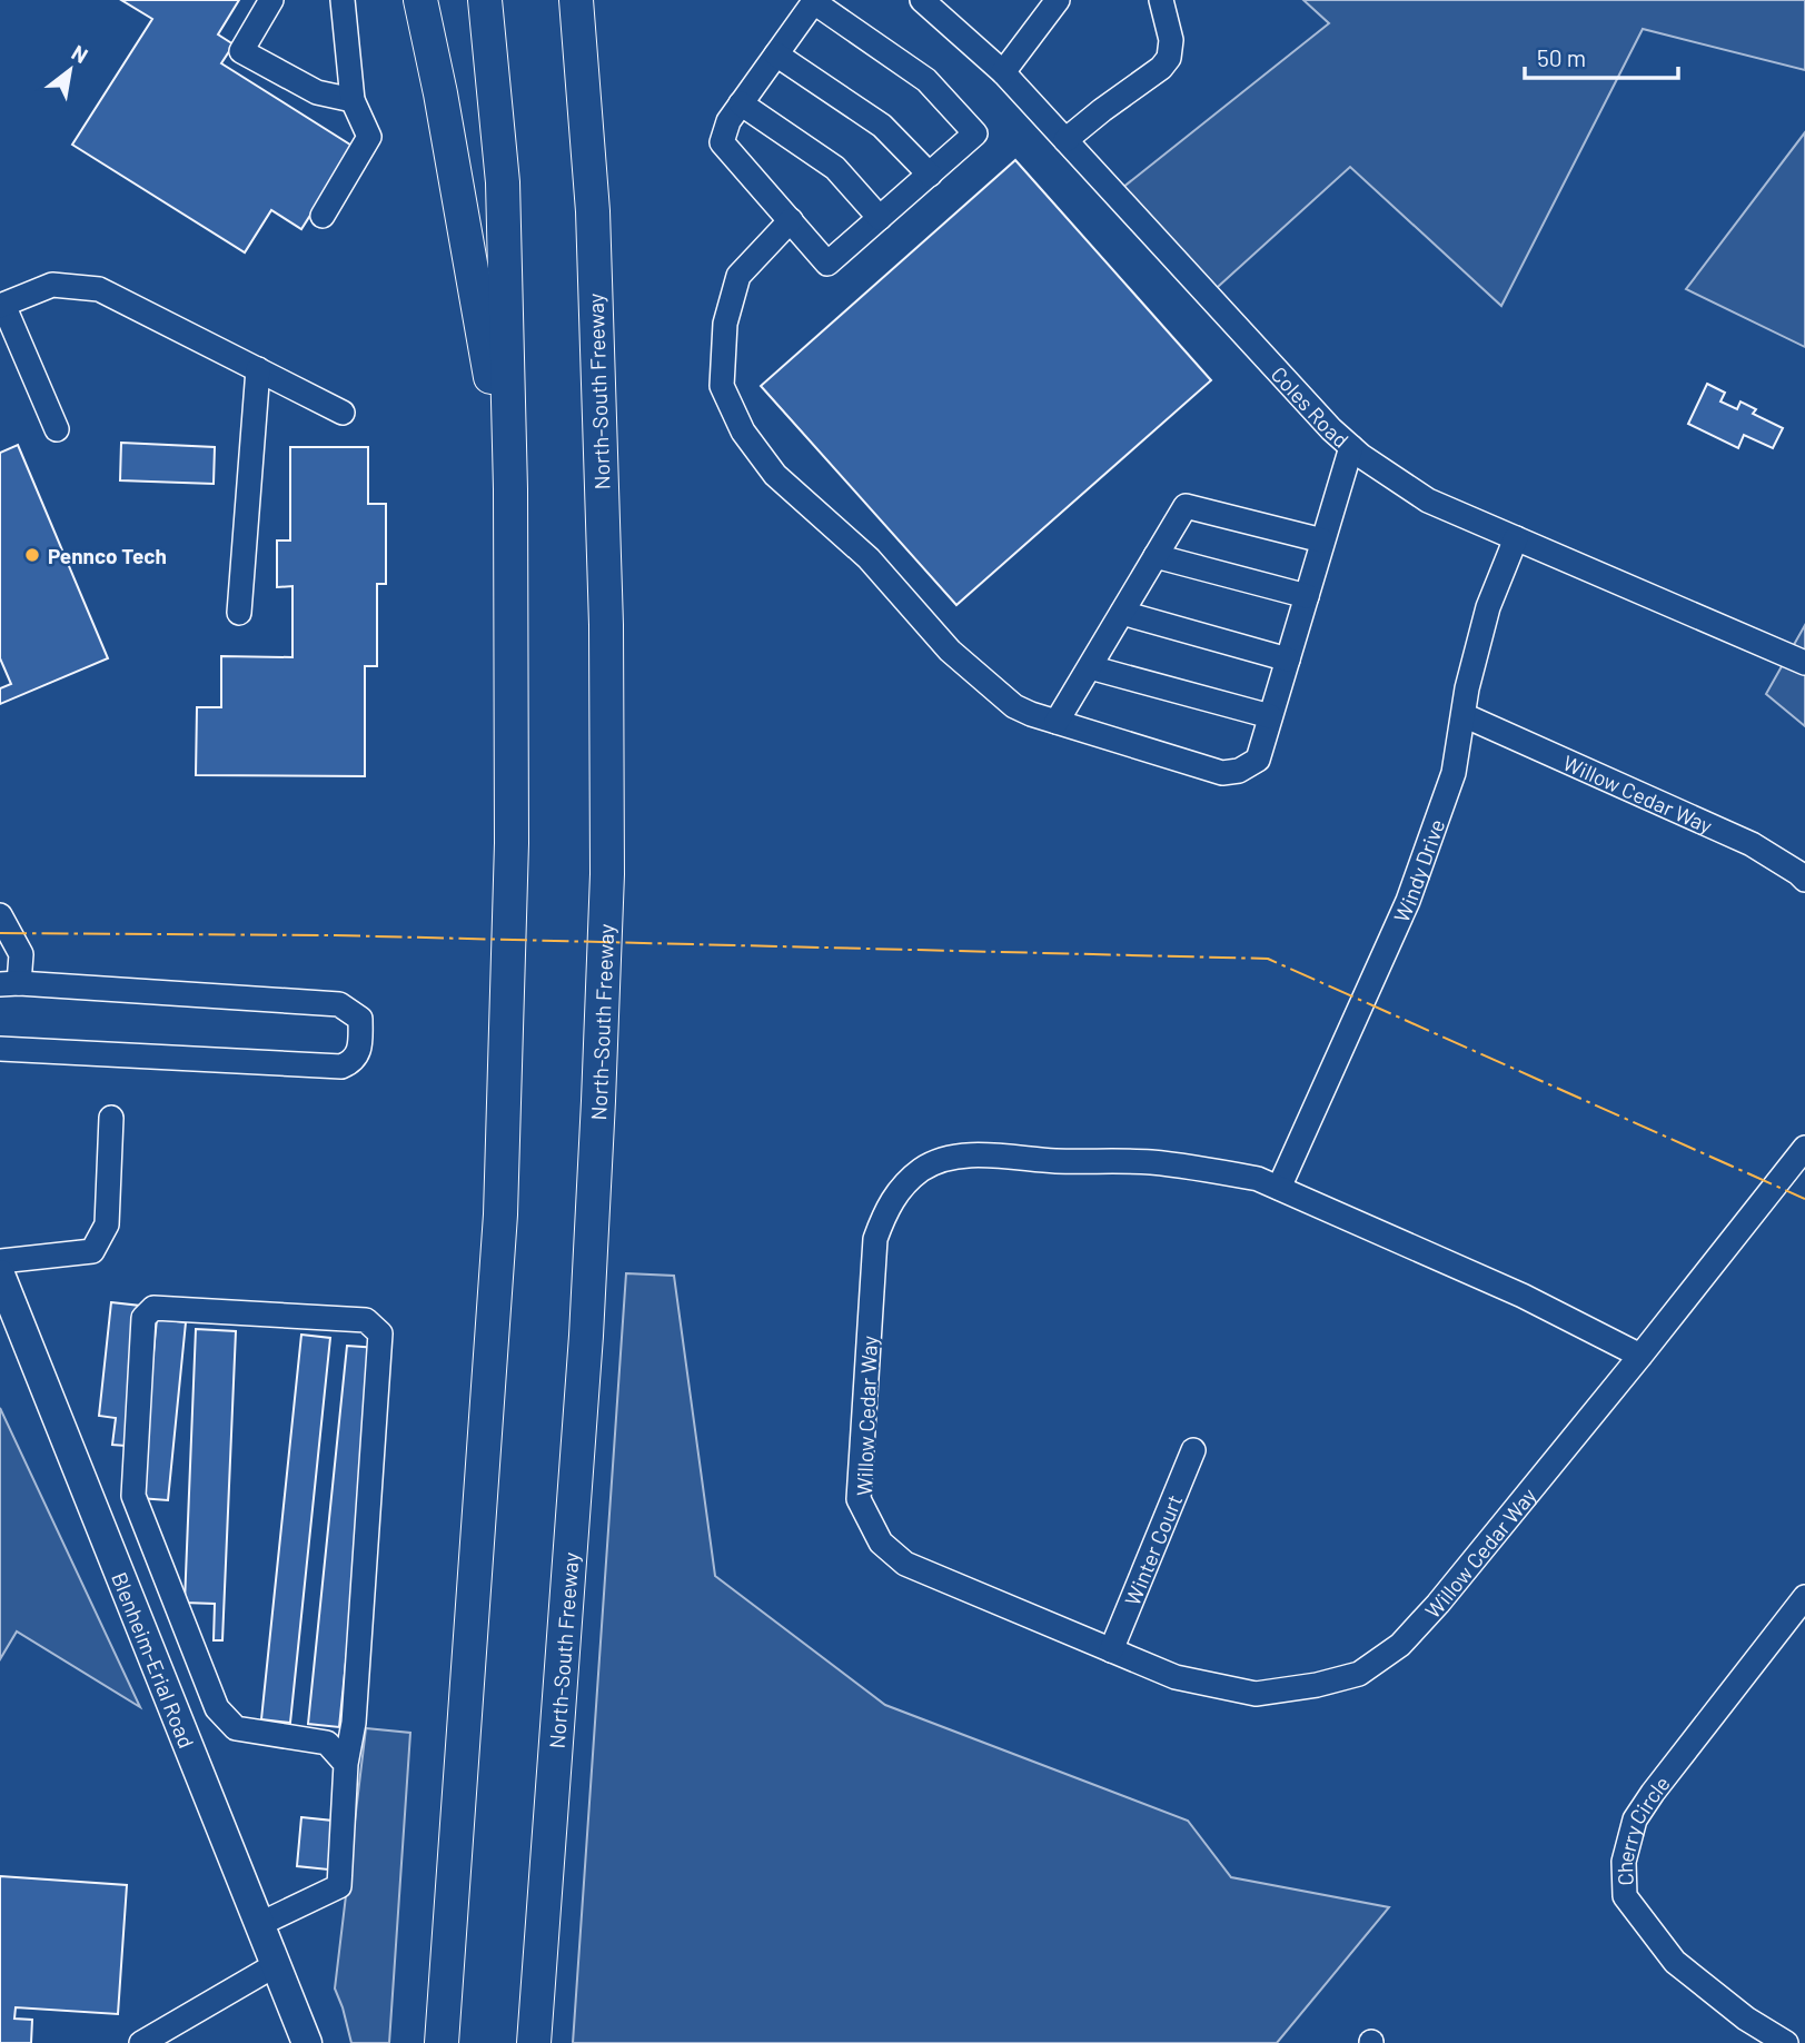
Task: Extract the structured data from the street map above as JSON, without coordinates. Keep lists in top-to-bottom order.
{
  "streets": {
    "highway": ["North-South Freeway"],
    "main road": ["Blenheim-Erial Road"],
    "street": [
      "Coles Road",
      "Willow Cedar Way",
      "Windy Drive",
      "Winter Court",
      "Cherry Circle"
    ]
  },
  "crossings": [
    ["Coles Road", "Windy Drive"],
    ["Willow Cedar Way", "Windy Drive"],
    ["Willow Cedar Way", "Winter Court"]
  ],
  "places": ["Pennco Tech"],
  "scale_bar": "50 m",
  "north": "top right"
}
